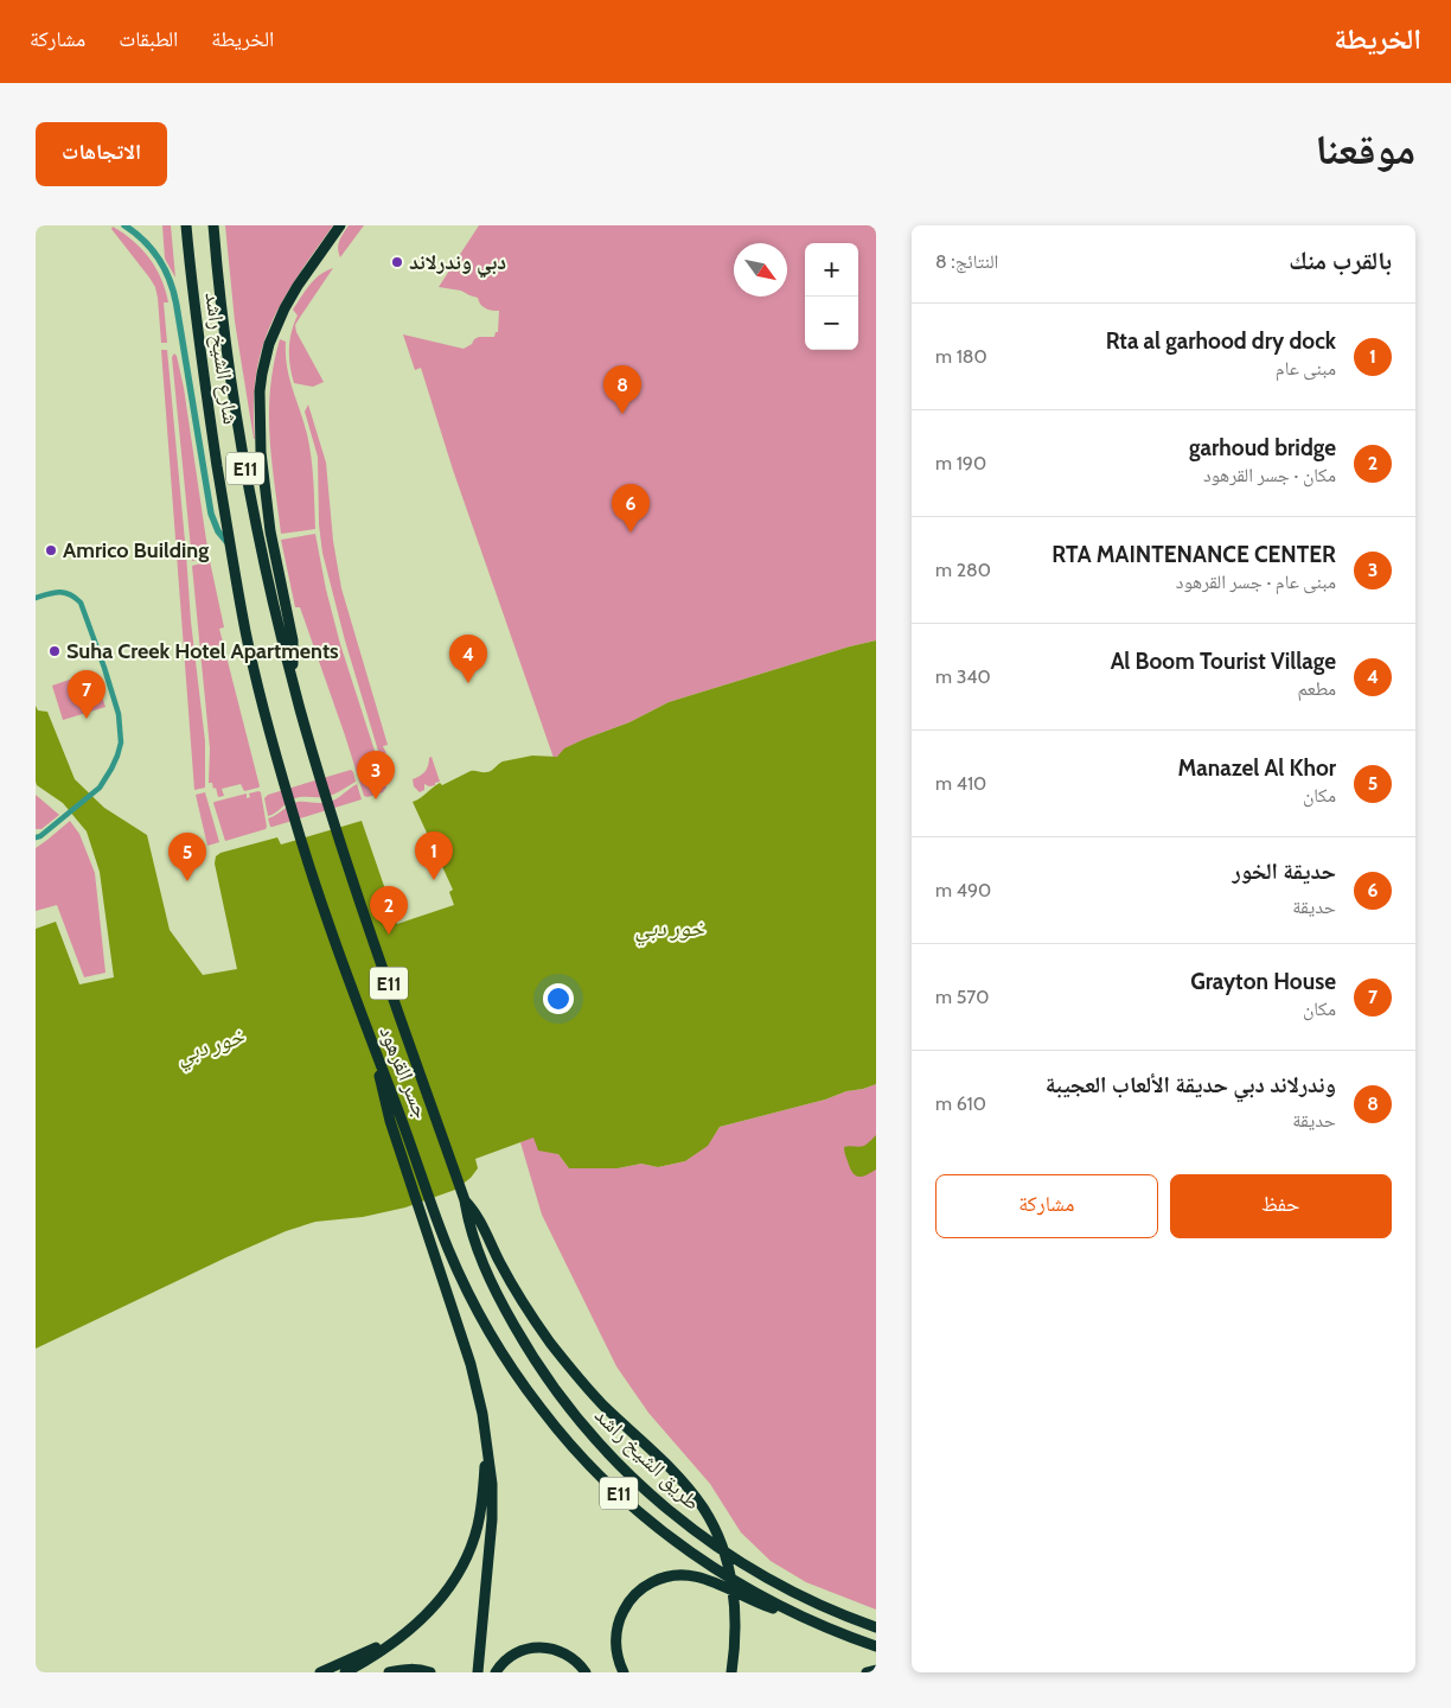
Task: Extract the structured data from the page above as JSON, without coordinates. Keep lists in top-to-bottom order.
{
  "streets": {
    "highway": [
      "شارع الشيخ راشد",
      "E11",
      "جسر القرهود",
      "طريق الشيخ راشد"
    ]
  },
  "crossings": [
    ["شارع الشيخ راشد", "جسر القرهود"],
    ["جسر القرهود", "طريق الشيخ راشد"]
  ],
  "water": ["خور دبي"],
  "places": ["دبي وندرلاند", "Amrico Building", "Suha Creek Hotel Apartments"],
  "north": "bottom right",
  "page": {
    "header": "الخريطة",
    "nav": ["الخريطة", "الطبقات", "مشاركة"],
    "title": "موقعنا",
    "buttons": [
      "الاتجاهات",
      ["حفظ", "مشاركة"]
    ],
    "heading": ["بالقرب منك", "النتائج: 8"],
    "map_buttons": ["+", "−"],
    "list": [
      {
        "mark": "1",
        "name": "Rta al garhood dry dock",
        "note": "مبنى عام",
        "value": "180 m"
      },
      {
        "mark": "2",
        "name": "garhoud bridge",
        "note": "مكان · جسر القرهود",
        "value": "190 m"
      },
      {
        "mark": "3",
        "name": "RTA MAINTENANCE CENTER",
        "note": "مبنى عام · جسر القرهود",
        "value": "280 m"
      },
      {
        "mark": "4",
        "name": "Al Boom Tourist Village",
        "note": "مطعم",
        "value": "340 m"
      },
      {
        "mark": "5",
        "name": "Manazel Al Khor",
        "note": "مكان",
        "value": "410 m"
      },
      {
        "mark": "6",
        "name": "حديقة الخور",
        "note": "حديقة",
        "value": "490 m"
      },
      {
        "mark": "7",
        "name": "Grayton House",
        "note": "مكان",
        "value": "570 m"
      },
      {
        "mark": "8",
        "name": "وندرلاند دبي حديقة الألعاب العجيبة",
        "note": "حديقة",
        "value": "610 m"
      }
    ],
    "pins": [
      "8",
      "6",
      "4",
      "7",
      "3",
      "1",
      "5",
      "2"
    ]
  }
}
